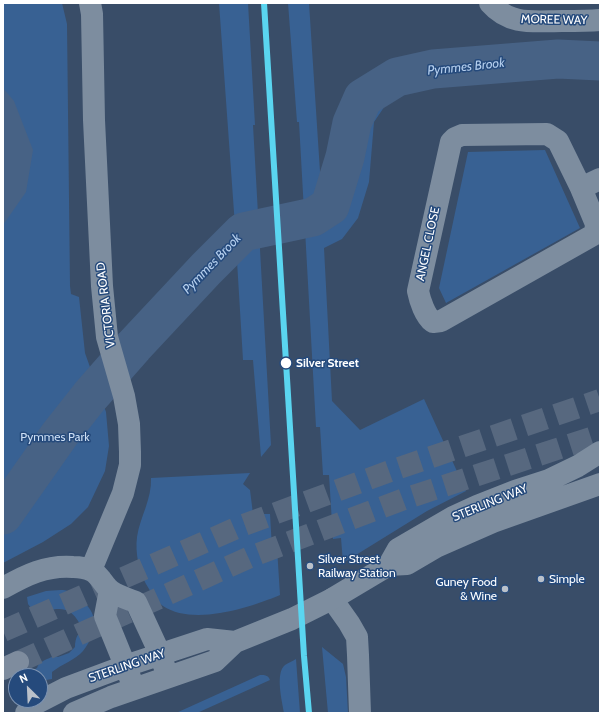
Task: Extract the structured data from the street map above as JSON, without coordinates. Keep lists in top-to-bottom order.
{
  "streets": {
    "street": [
      "MOREE WAY",
      "ANGEL CLOSE",
      "VICTORIA ROAD",
      "STERLING WAY"
    ]
  },
  "water": ["Pymmes Brook"],
  "parks": ["Pymmes Park"],
  "places": [
    "Silver Street",
    "Silver Street Railway Station",
    "Simple",
    "Guney Food & Wine"
  ],
  "north": "top left"
}
